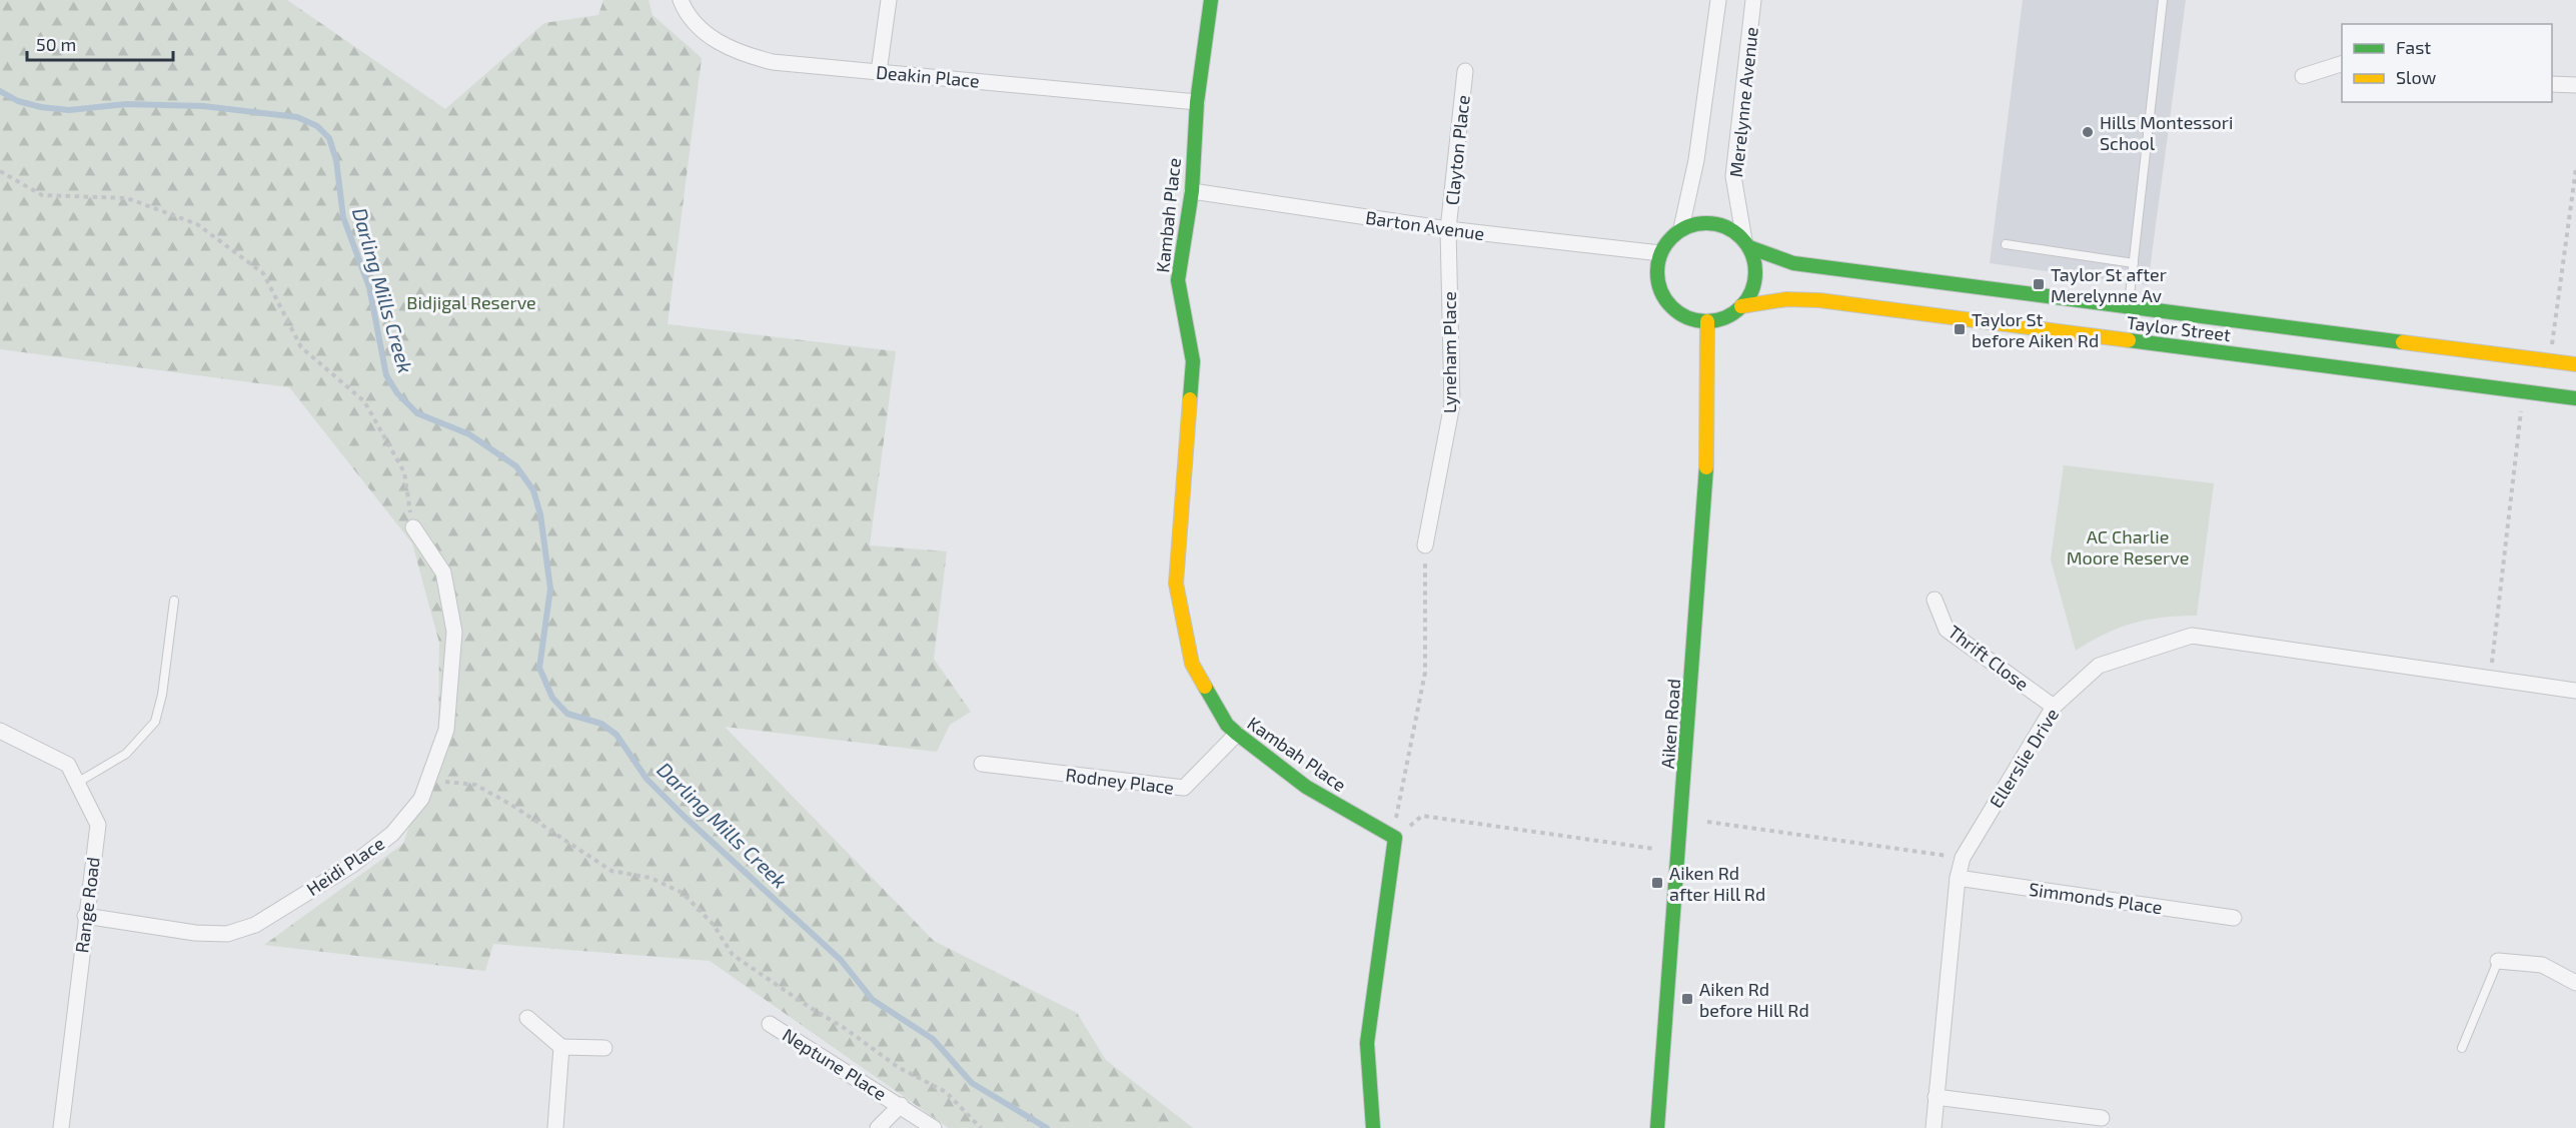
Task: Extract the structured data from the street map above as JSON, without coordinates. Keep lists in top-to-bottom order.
{
  "streets": {
    "street": [
      "Deakin Place",
      "Merelynne Avenue",
      "Clayton Place",
      "Kambah Place",
      "Barton Avenue",
      "Taylor Street",
      "Lyneham Place",
      "Thrift Close",
      "Aiken Road",
      "Ellerslie Drive",
      "Rodney Place",
      "Heidi Place",
      "Simmonds Place",
      "Range Road",
      "Neptune Place"
    ]
  },
  "crossings": [
    ["Deakin Place", "Kambah Place"],
    ["Merelynne Avenue", "Barton Avenue"],
    ["Merelynne Avenue", "Taylor Street"],
    ["Merelynne Avenue", "Aiken Road"],
    ["Clayton Place", "Barton Avenue"],
    ["Clayton Place", "Lyneham Place"],
    ["Kambah Place", "Barton Avenue"],
    ["Kambah Place", "Rodney Place"],
    ["Barton Avenue", "Taylor Street"],
    ["Barton Avenue", "Lyneham Place"],
    ["Barton Avenue", "Aiken Road"],
    ["Taylor Street", "Aiken Road"],
    ["Thrift Close", "Ellerslie Drive"],
    ["Ellerslie Drive", "Simmonds Place"],
    ["Heidi Place", "Range Road"]
  ],
  "water": ["Darling Mills Creek"],
  "parks": ["Bidjigal Reserve", "AC Charlie Moore Reserve"],
  "places": {
    "other": ["Hills Montessori School"],
    "transit": [
      "Taylor St after Merelynne Av",
      "Taylor St before Aiken Rd",
      "Aiken Rd after Hill Rd",
      "Aiken Rd before Hill Rd"
    ]
  },
  "legend": ["Fast", "Slow"],
  "scale_bar": "50 m"
}
